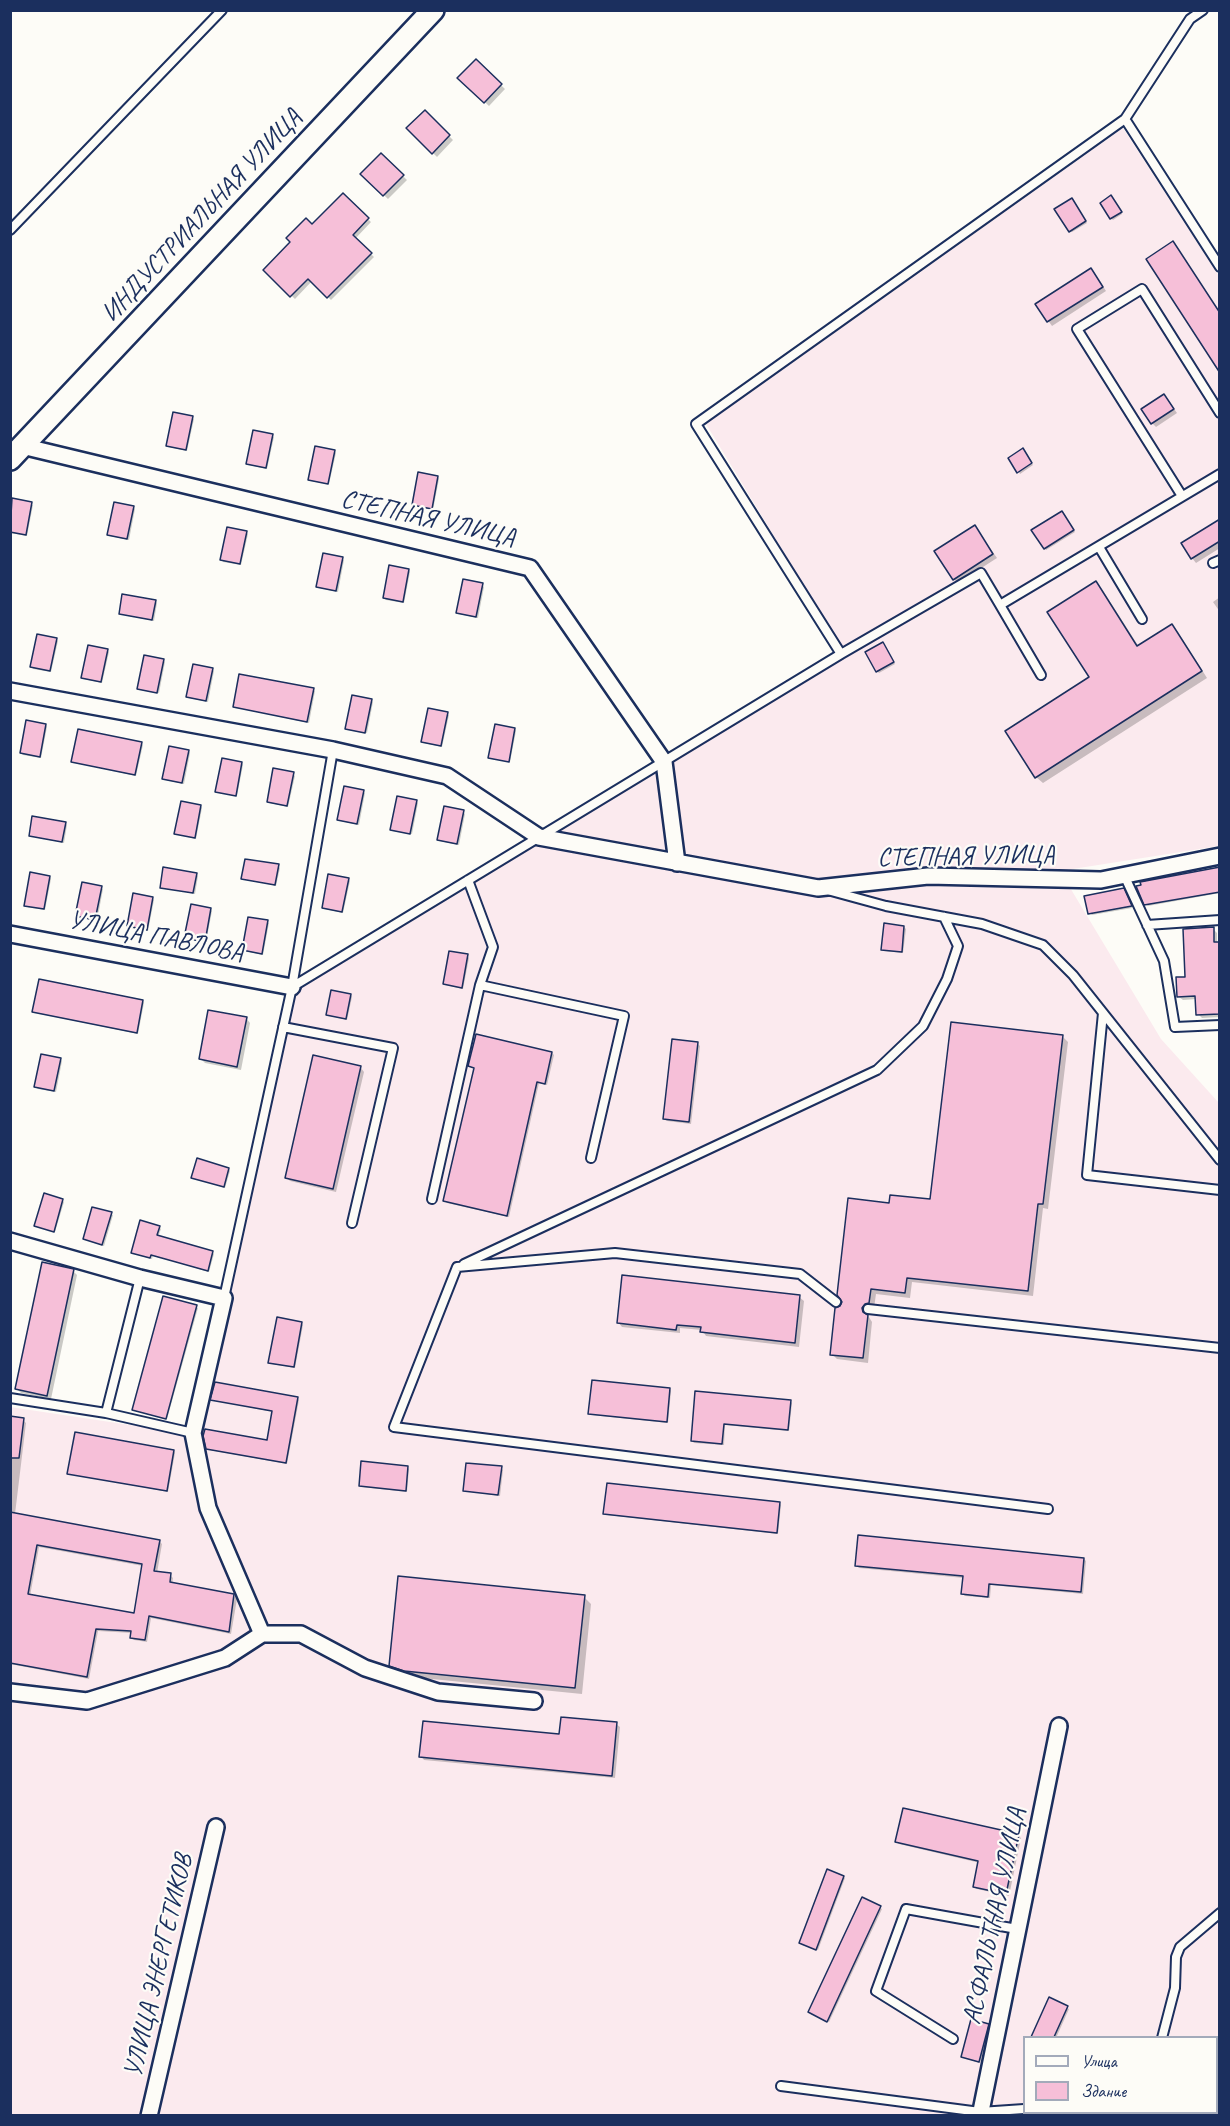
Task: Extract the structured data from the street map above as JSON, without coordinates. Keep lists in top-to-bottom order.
{
  "streets": {
    "street": [
      "ИНДУСТРИАЛЬНАЯ УЛИЦА",
      "СТЕПНАЯ УЛИЦА",
      "УЛИЦА ПАВЛОВА",
      "АСФАЛЬТНАЯ УЛИЦА",
      "УЛИЦА ЭНЕРГЕТИКОВ"
    ]
  },
  "crossings": [
    ["ИНДУСТРИАЛЬНАЯ УЛИЦА", "СТЕПНАЯ УЛИЦА"]
  ],
  "legend": ["Улица", "Здание"]
}
